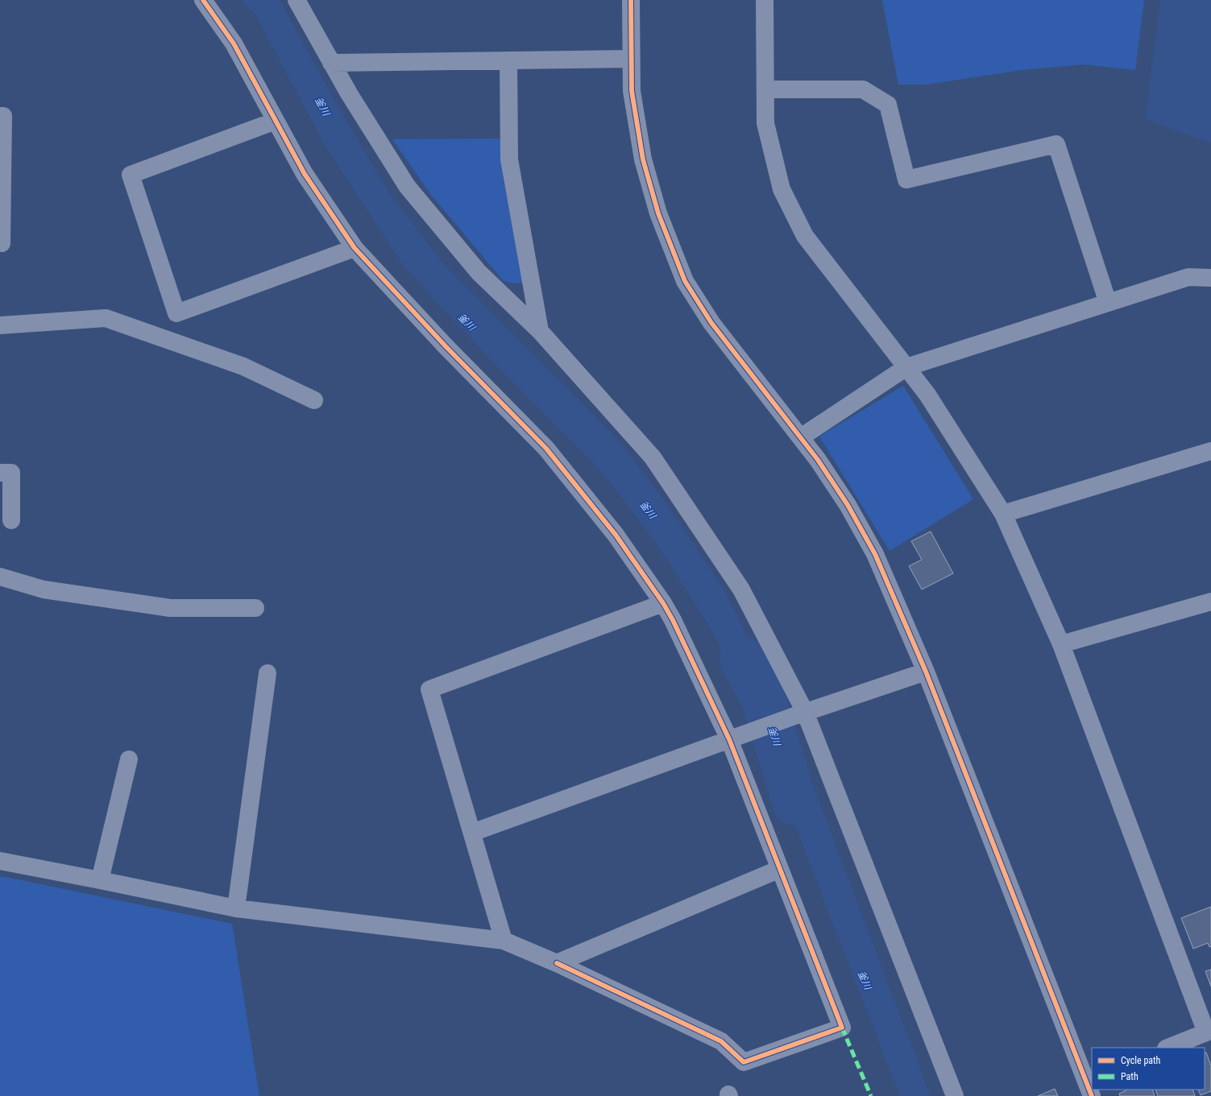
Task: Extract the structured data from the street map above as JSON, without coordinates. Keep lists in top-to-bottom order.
{
  "water": ["釜川"],
  "legend": ["Cycle path", "Path"]
}
